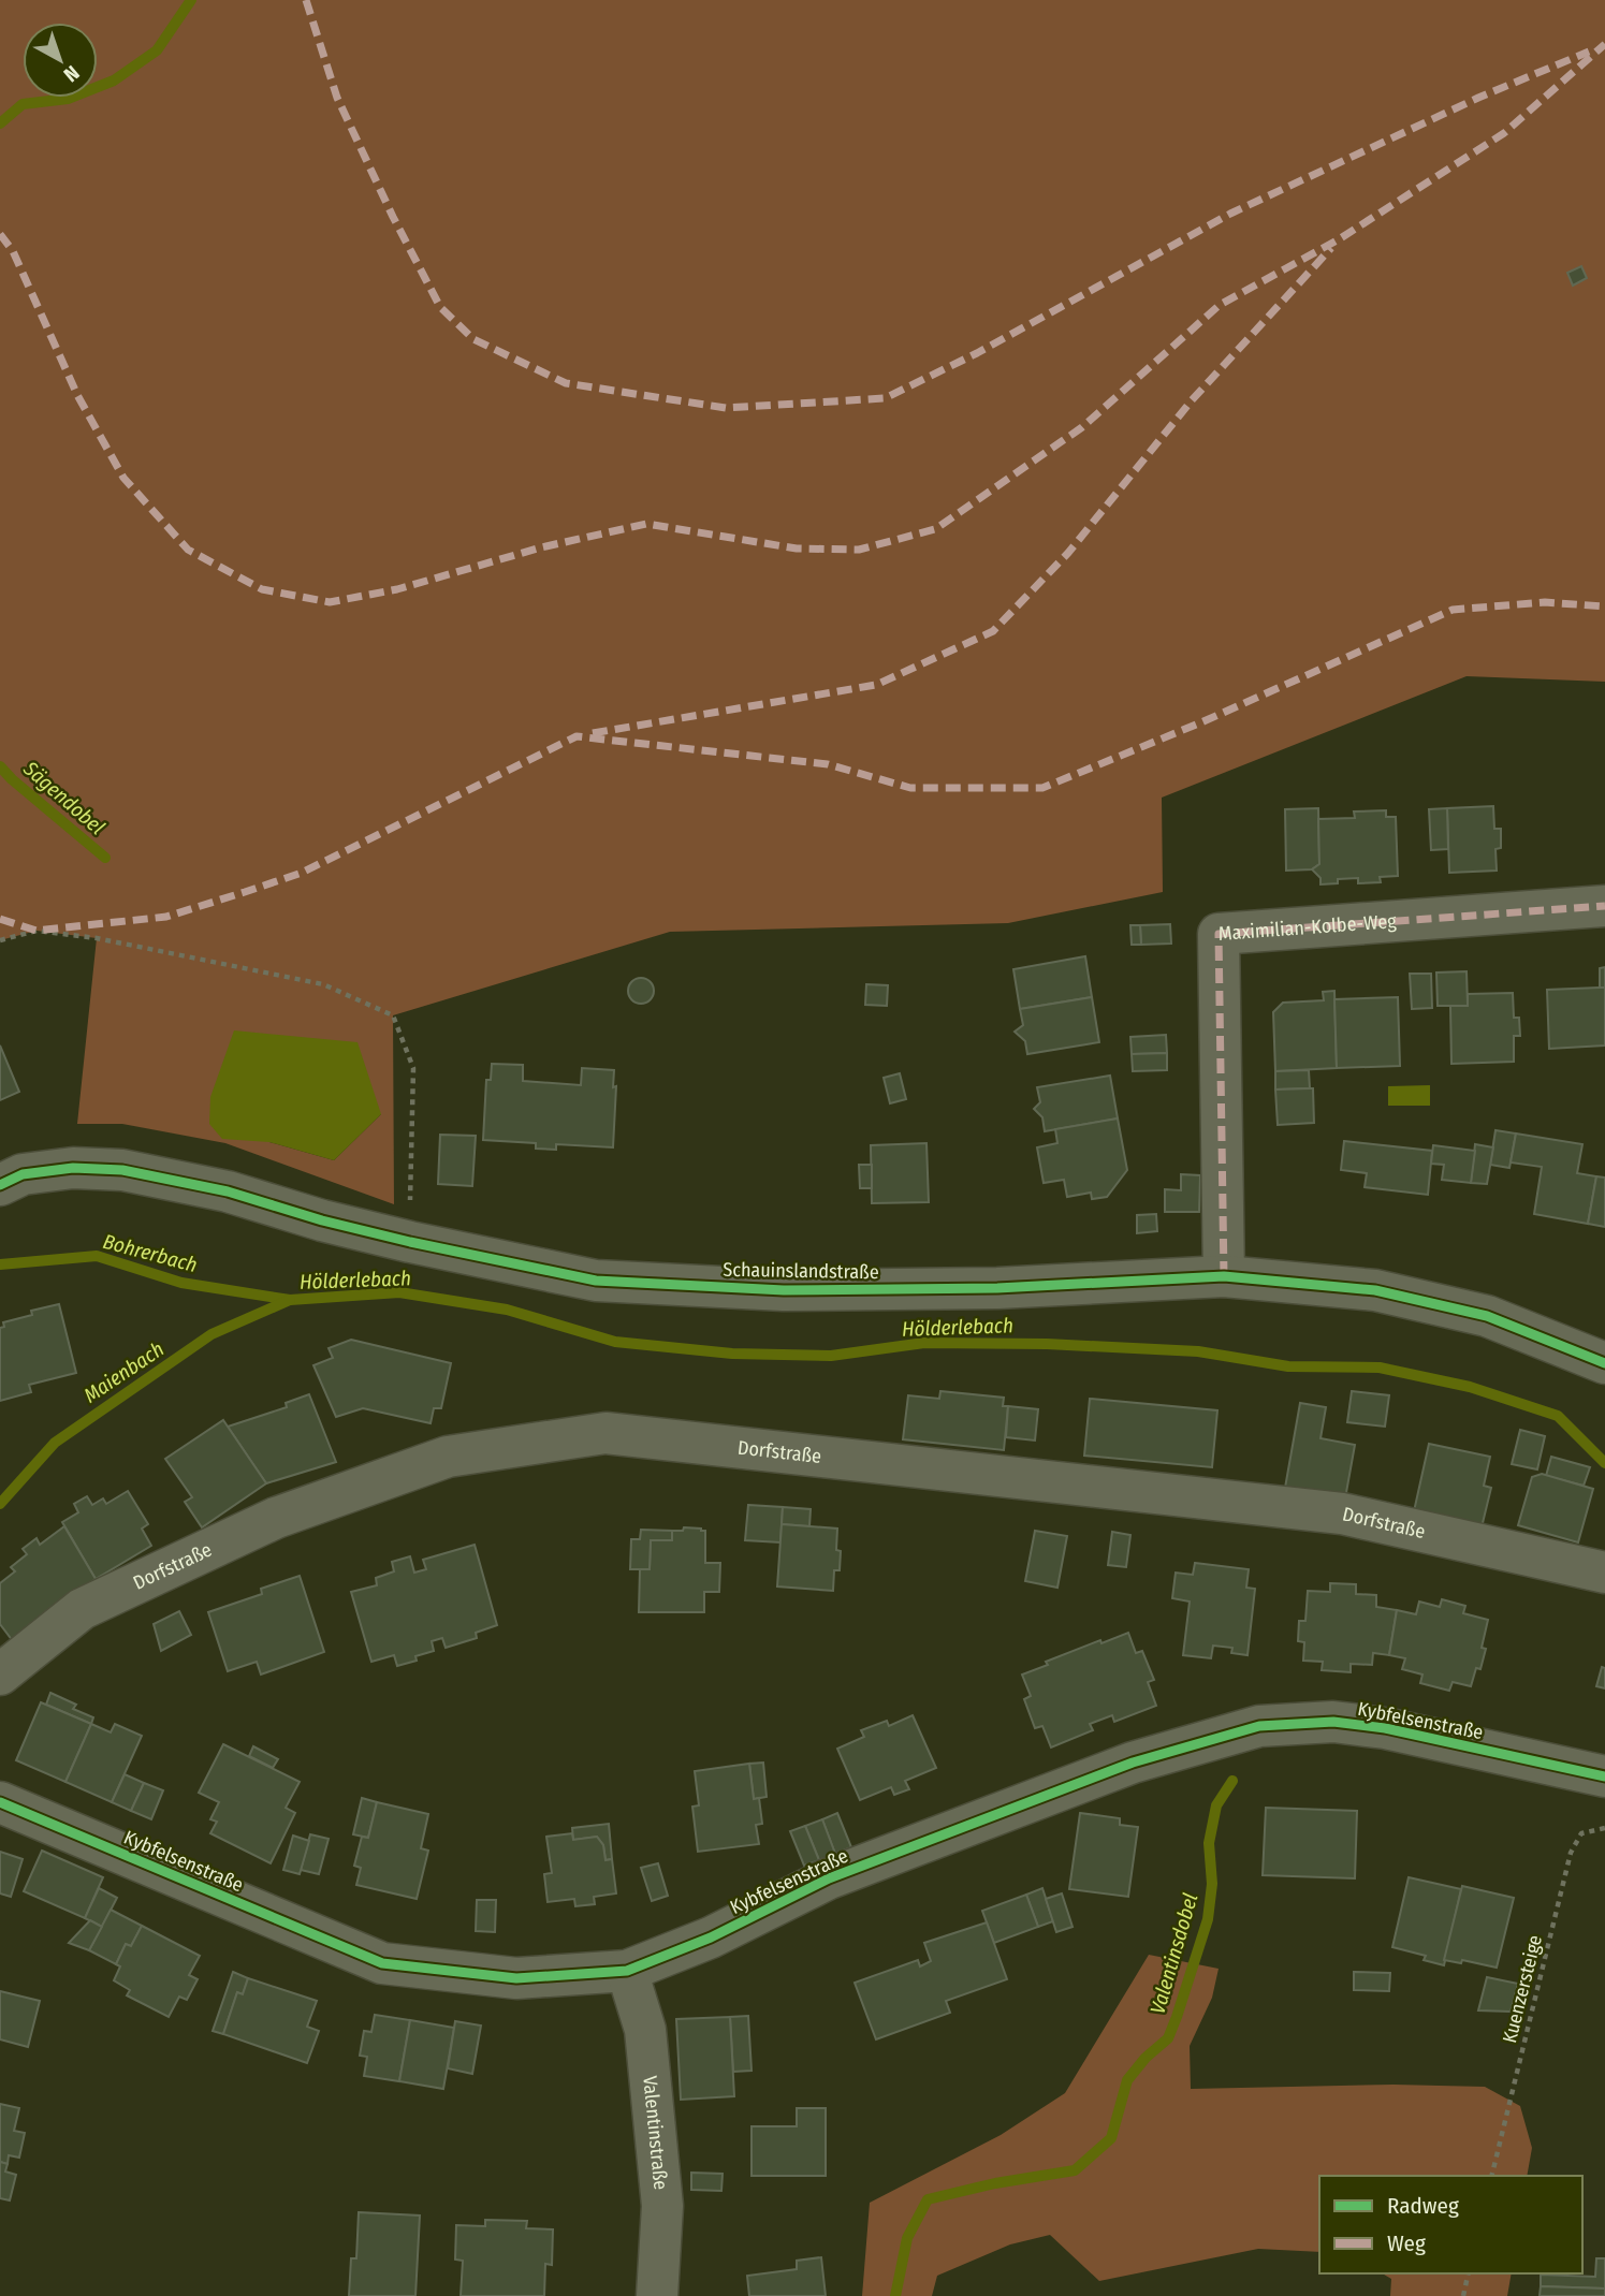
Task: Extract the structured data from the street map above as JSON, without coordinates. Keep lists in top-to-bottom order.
{
  "streets": {
    "street": [
      "Maximilian-Kolbe-Weg",
      "Schauinslandstraße",
      "Dorfstraße",
      "Kybfelsenstraße",
      "Valentinstraße"
    ],
    "path": ["Kuenzersteige"]
  },
  "crossings": [
    ["Maximilian-Kolbe-Weg", "Schauinslandstraße"],
    ["Kybfelsenstraße", "Valentinstraße"]
  ],
  "water": [
    "Sägendobel",
    "Bohrerbach",
    "Hölderlebach",
    "Maienbach",
    "Valentinsdobel"
  ],
  "legend": ["Radweg", "Weg"],
  "north": "bottom right"
}
